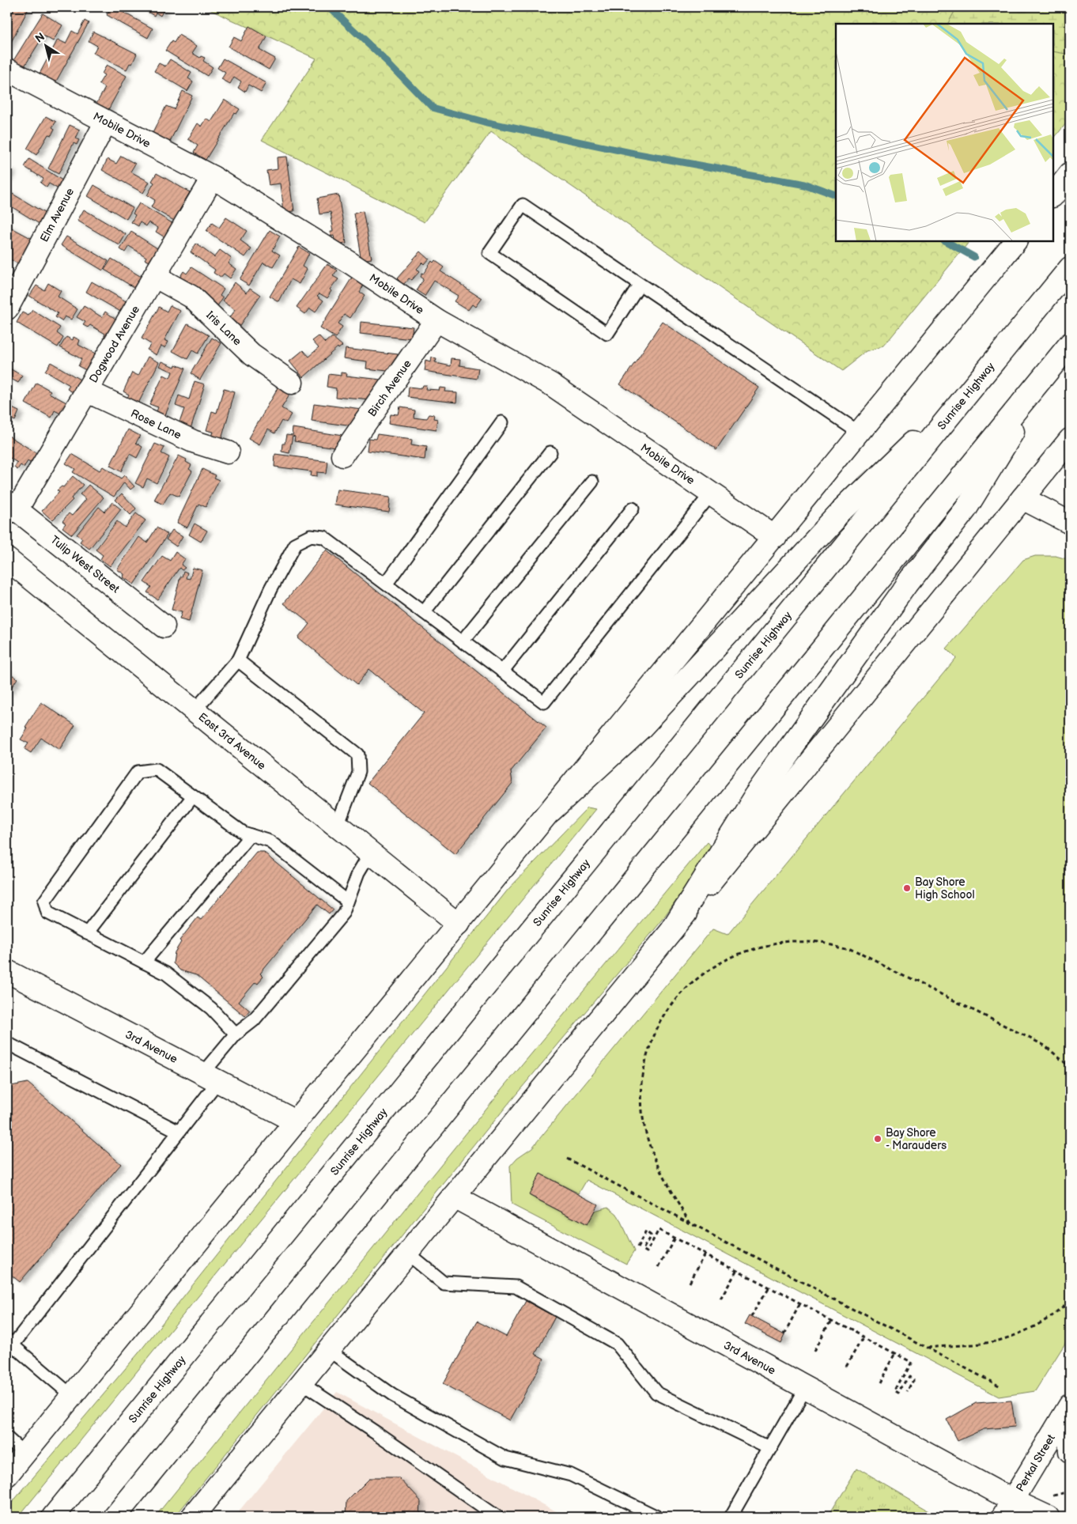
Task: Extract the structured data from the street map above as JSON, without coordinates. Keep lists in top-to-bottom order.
{
  "streets": {
    "main road": [
      "Mobile Drive",
      "Elm Avenue",
      "Iris Lane",
      "Dogwood Avenue",
      "Birch Avenue",
      "Sunrise Highway",
      "Rose Lane",
      "Tulip West Street",
      "East 3rd Avenue",
      "3rd Avenue",
      "Perkal Street"
    ]
  },
  "crossings": [
    ["Mobile Drive", "Elm Avenue"],
    ["Mobile Drive", "Dogwood Avenue"],
    ["Mobile Drive", "Birch Avenue"],
    ["Iris Lane", "Dogwood Avenue"],
    ["Dogwood Avenue", "Rose Lane"],
    ["Dogwood Avenue", "Tulip West Street"],
    ["3rd Avenue", "Perkal Street"]
  ],
  "places": ["Bay Shore High School", "Bay Shore - Marauders"],
  "north": "top left"
}
